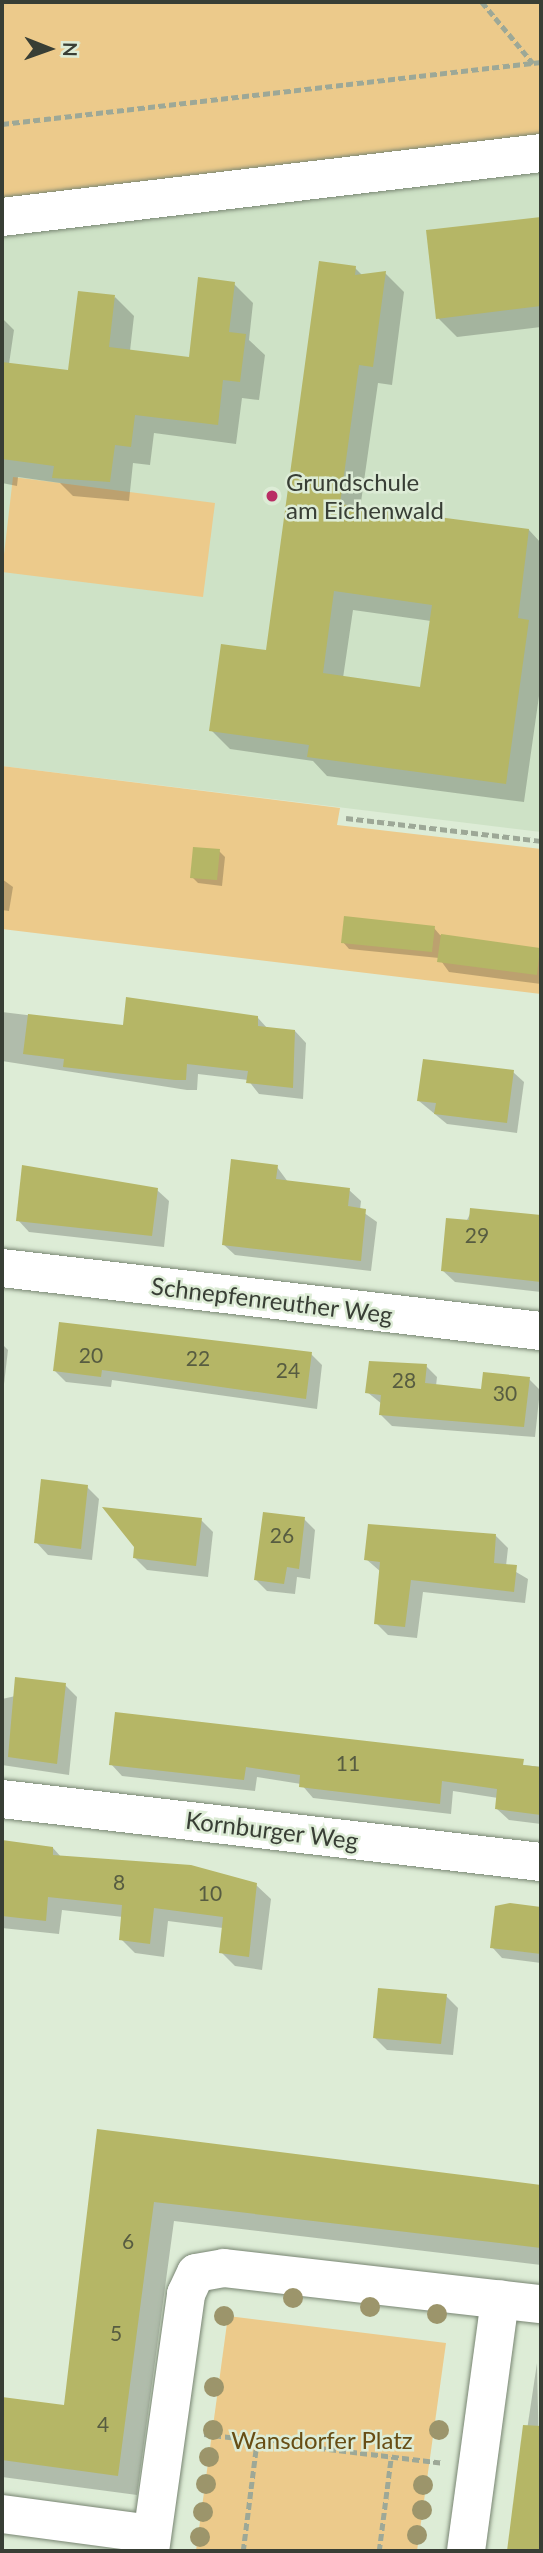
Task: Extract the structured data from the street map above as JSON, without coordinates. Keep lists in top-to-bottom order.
{
  "streets": {
    "street": ["Schnepfenreuther Weg", "Kornburger Weg"]
  },
  "parks": ["Wansdorfer Platz"],
  "places": ["Grundschule am Eichenwald"],
  "house_numbers": [
    "29",
    "20",
    "22",
    "24",
    "28",
    "30",
    "26",
    "11",
    "8",
    "10",
    "6",
    "5",
    "4"
  ],
  "north": "right"
}
